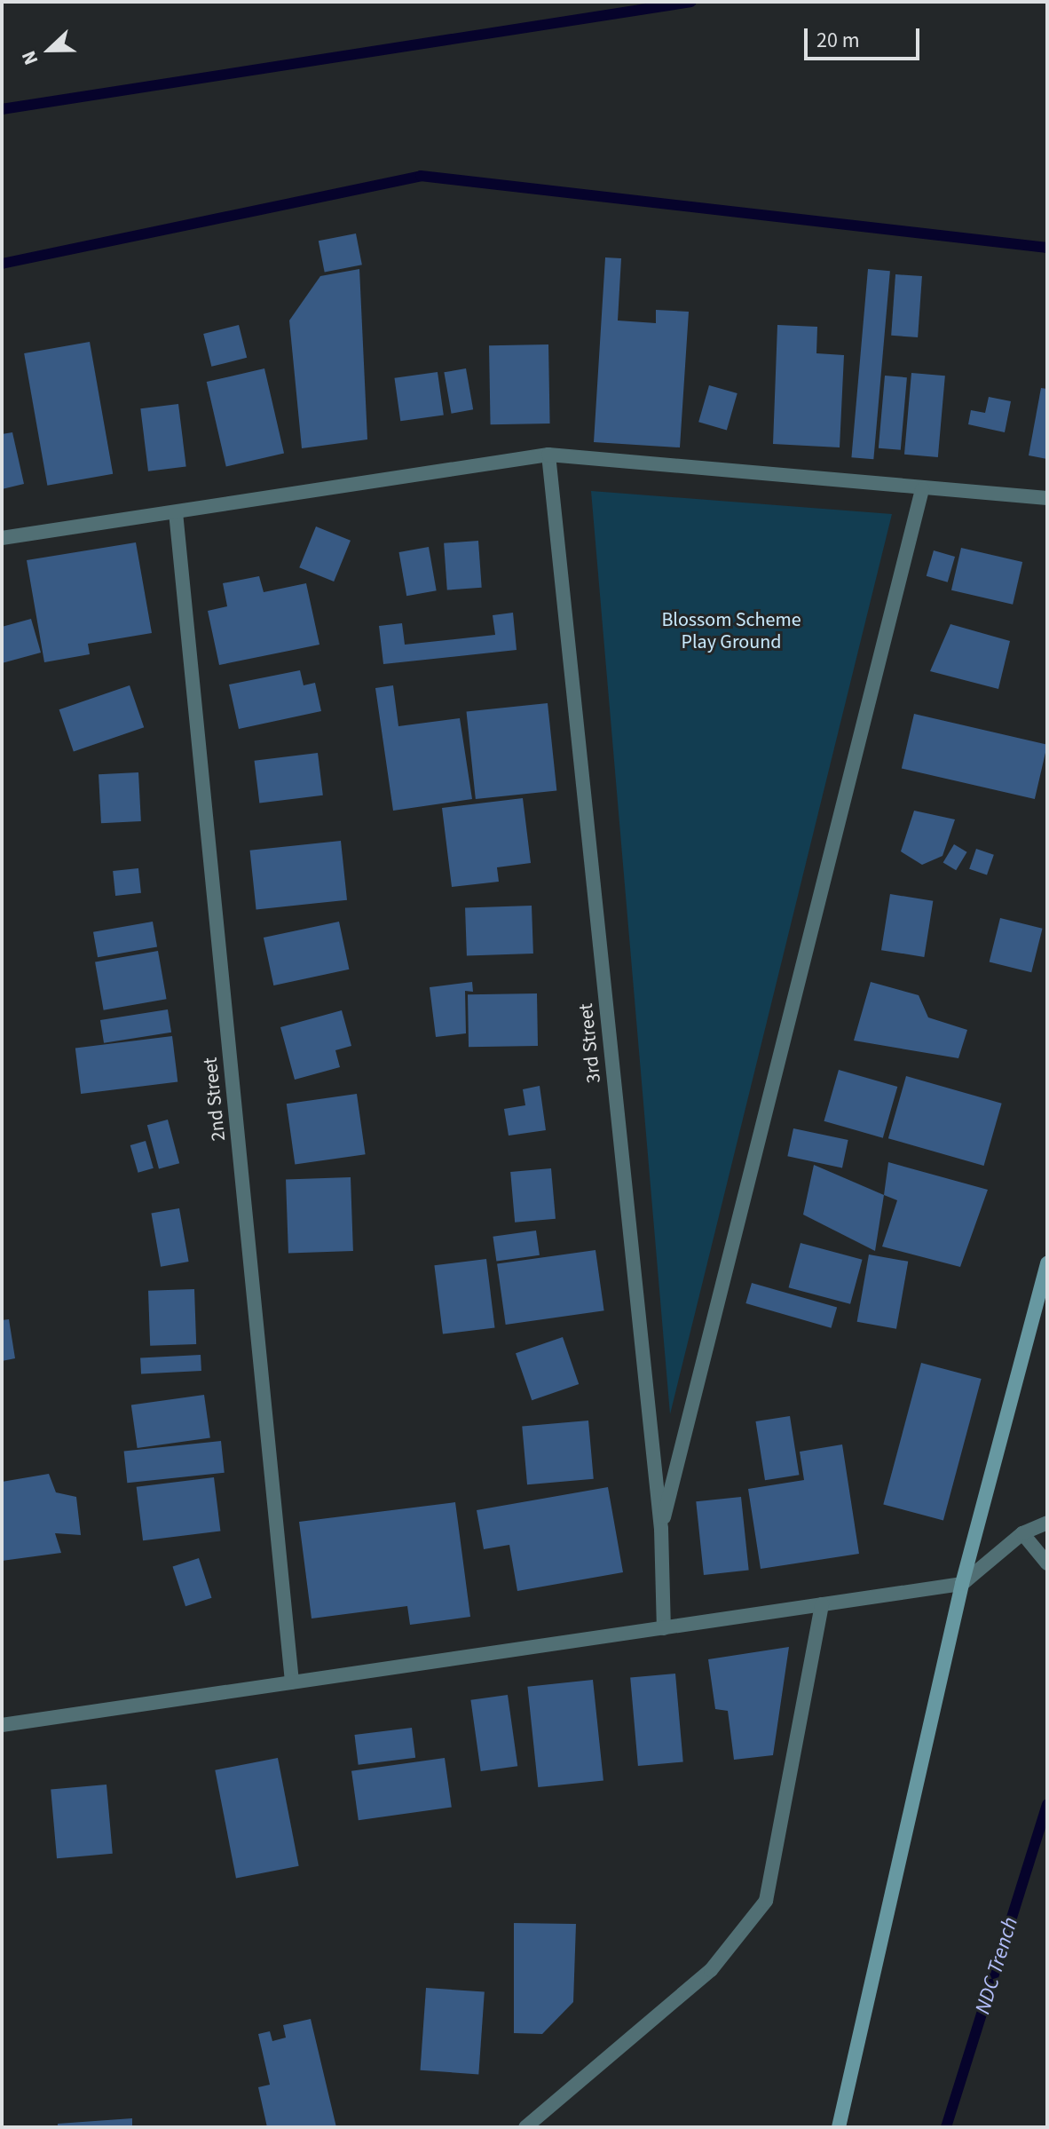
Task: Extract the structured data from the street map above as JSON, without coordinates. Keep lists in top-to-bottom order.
{
  "streets": {
    "street": ["3rd Street", "2nd Street"]
  },
  "water": ["NDC Trench"],
  "parks": ["Blossom Scheme Play Ground"],
  "scale_bar": "20 m",
  "north": "left"
}
